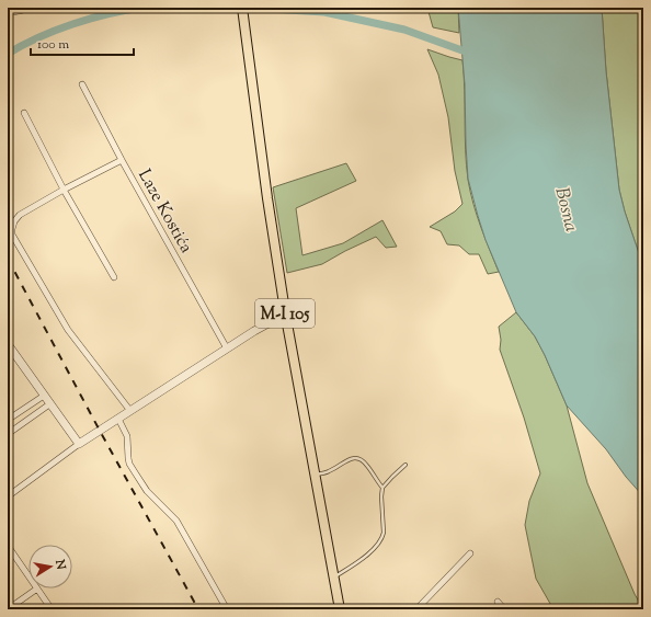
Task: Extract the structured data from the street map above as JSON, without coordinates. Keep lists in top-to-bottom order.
{
  "streets": {
    "main road": ["M-I 105"],
    "street": ["Laze Kostića"]
  },
  "water": ["Bosna"],
  "scale_bar": "100 m",
  "north": "right"
}
